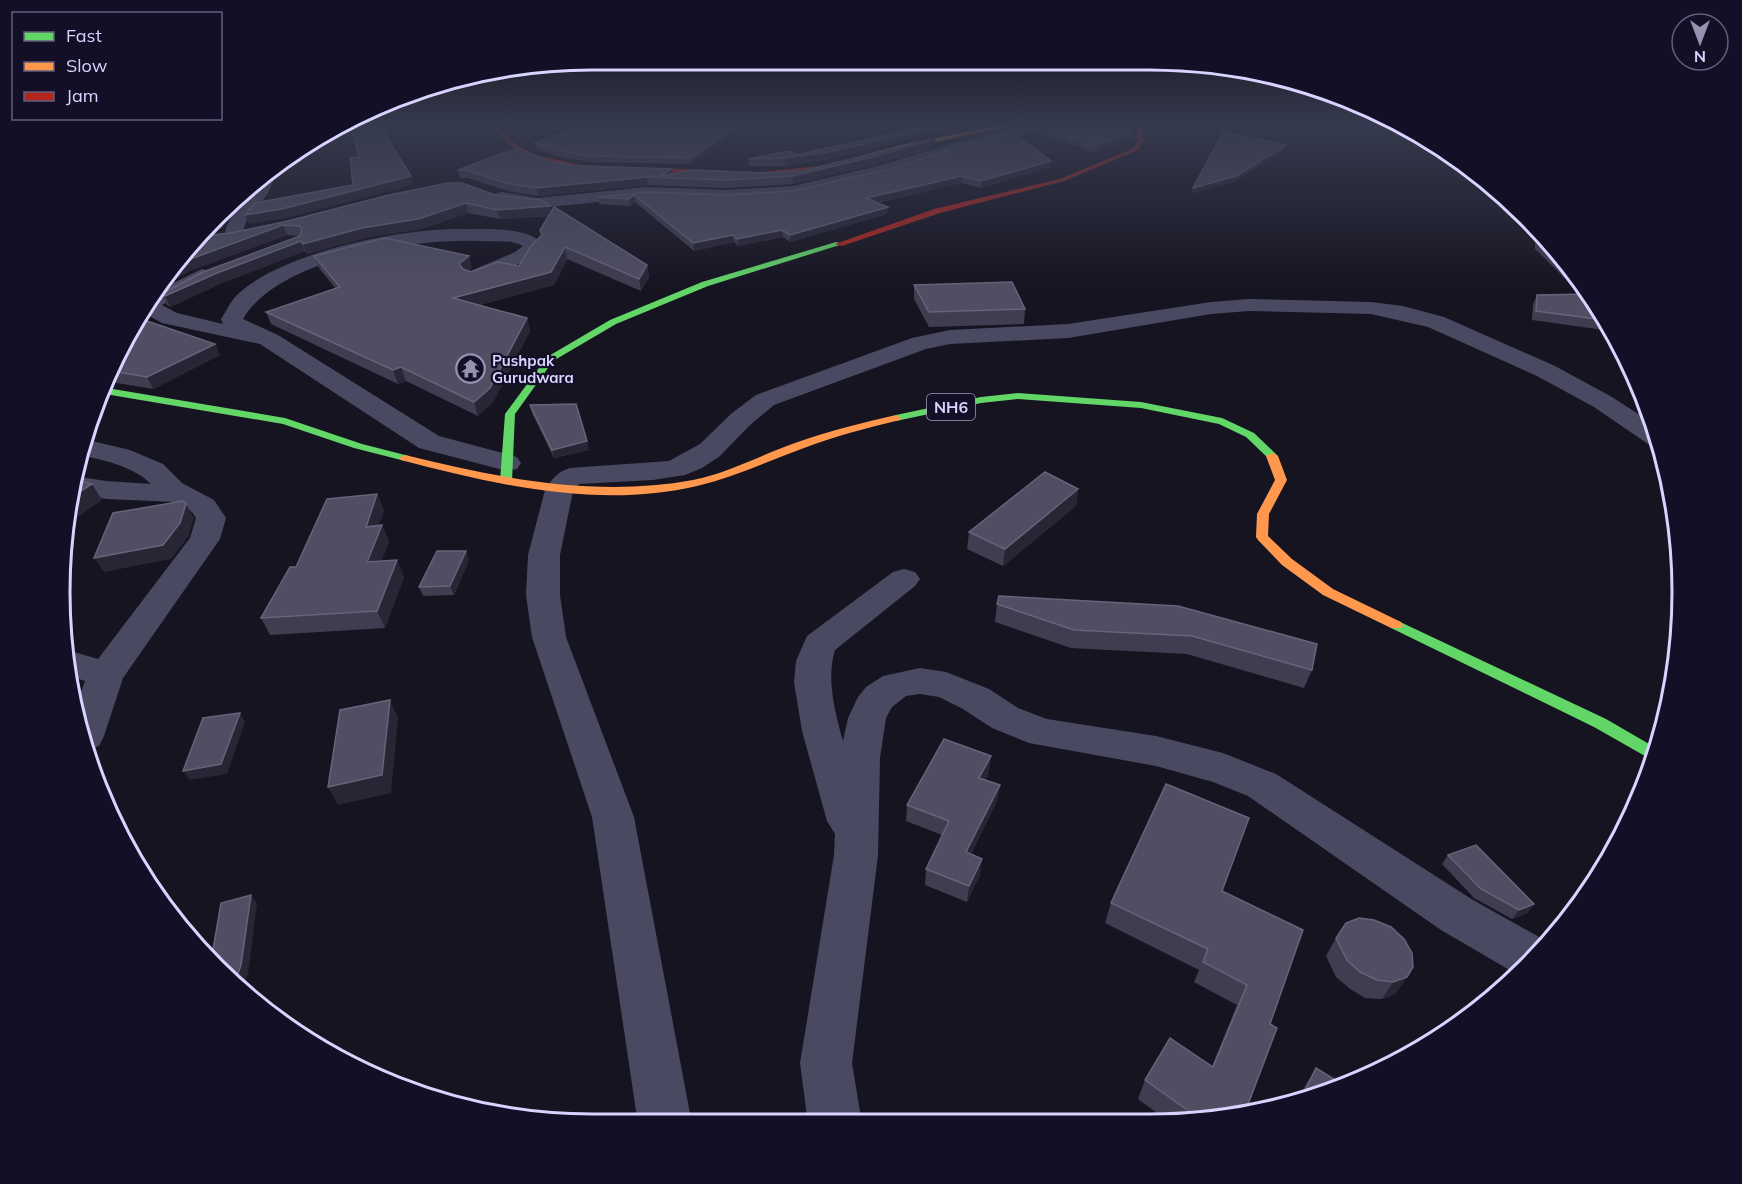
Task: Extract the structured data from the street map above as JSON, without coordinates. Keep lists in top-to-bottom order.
{
  "streets": {
    "main road": ["NH6"]
  },
  "places": {
    "temple": ["Pushpak Gurudwara"]
  },
  "legend": ["Fast", "Slow", "Jam"],
  "north": "bottom"
}
